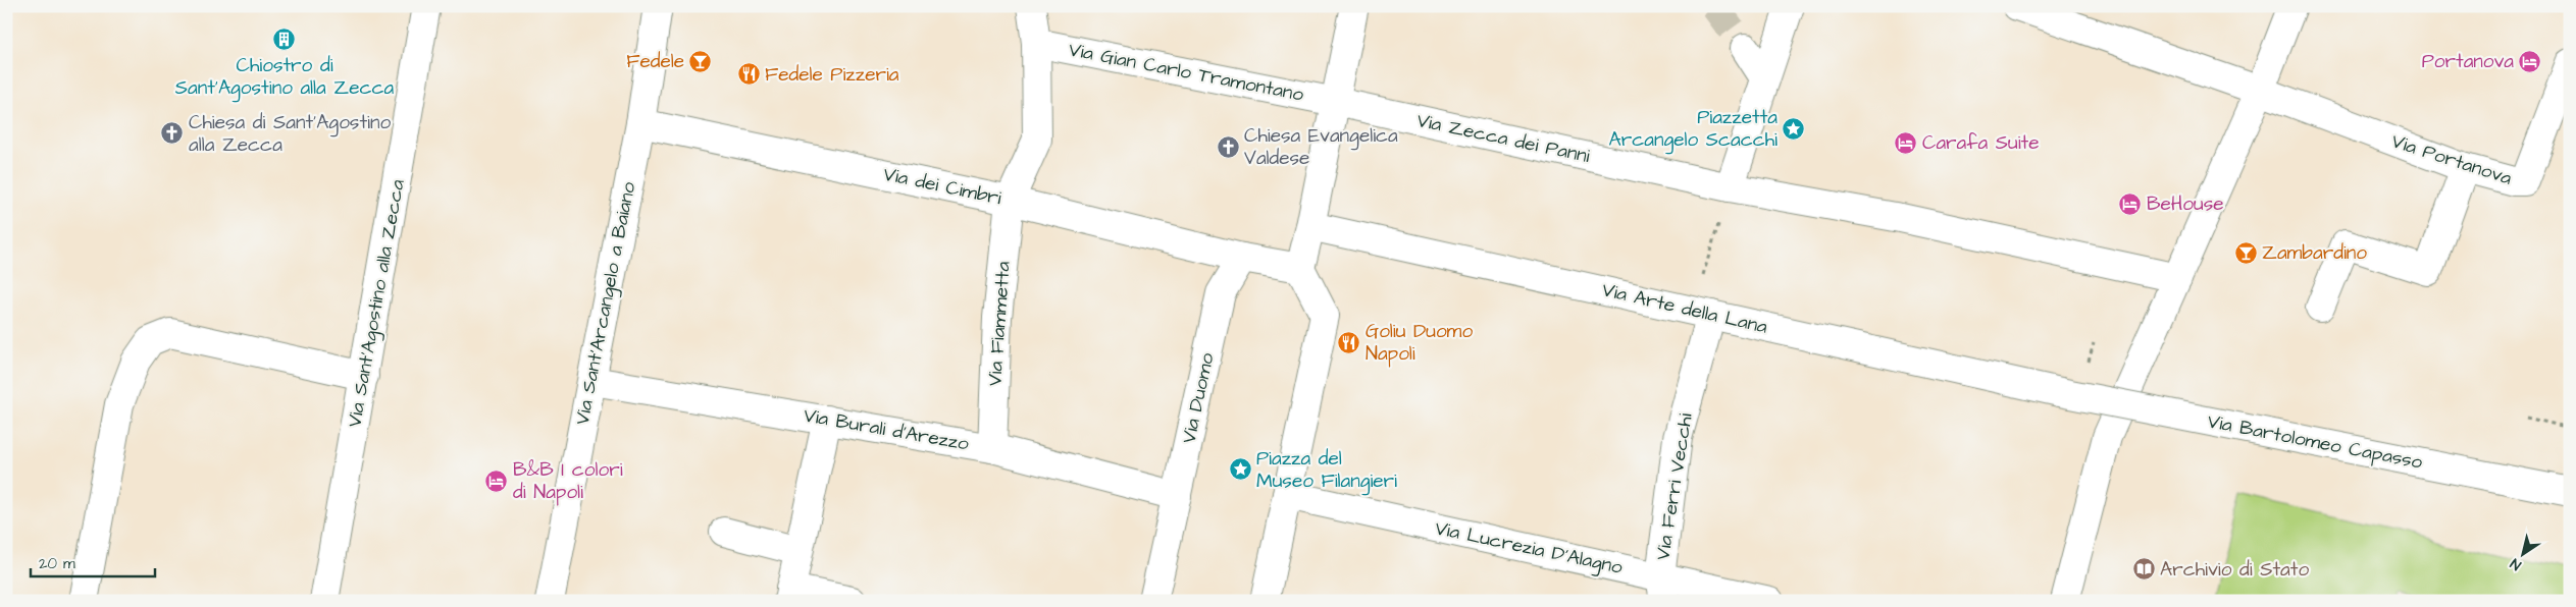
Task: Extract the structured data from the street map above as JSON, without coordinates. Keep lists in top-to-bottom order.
{
  "streets": {
    "street": [
      "Via Gian Carlo Tramontano",
      "Via Zecca dei Panni",
      "Via Portanova",
      "Via dei Cimbri",
      "Via Sant'Agostino alla Zecca",
      "Via Sant'Arcangelo a Baiano",
      "Via Arte della Lana",
      "Via Fiammetta",
      "Via Duomo",
      "Via Burali d'Arezzo",
      "Via Bartolomeo Capasso",
      "Via Ferri Vecchi",
      "Via Lucrezia D'Alagno"
    ]
  },
  "crossings": [
    ["Via Gian Carlo Tramontano", "Via Zecca dei Panni"],
    ["Via Gian Carlo Tramontano", "Via Fiammetta"],
    ["Via dei Cimbri", "Via Sant'Arcangelo a Baiano"],
    ["Via dei Cimbri", "Via Fiammetta"],
    ["Via dei Cimbri", "Via Duomo"],
    ["Via Sant'Arcangelo a Baiano", "Via Burali d'Arezzo"],
    ["Via Arte della Lana", "Via Bartolomeo Capasso"],
    ["Via Arte della Lana", "Via Ferri Vecchi"],
    ["Via Fiammetta", "Via Burali d'Arezzo"],
    ["Via Duomo", "Via Burali d'Arezzo"],
    ["Via Ferri Vecchi", "Via Lucrezia D'Alagno"]
  ],
  "places": {
    "building": ["Chiostro di Sant'Agostino alla Zecca"],
    "bar": ["Fedele", "Zambardino"],
    "hotel": [
      "Portanova",
      "Carafa Suite",
      "BeHouse",
      "B&B I colori di Napoli"
    ],
    "restaurant": ["Fedele Pizzeria", "Goliu Duomo Napoli"],
    "place": ["Piazzetta Arcangelo Scacchi", "Piazza del Museo Filangieri"],
    "church": ["Chiesa di Sant'Agostino alla Zecca", "Chiesa Evangelica Valdese"],
    "library": ["Archivio di Stato"]
  },
  "scale_bar": "20 m",
  "north": "bottom left"
}
